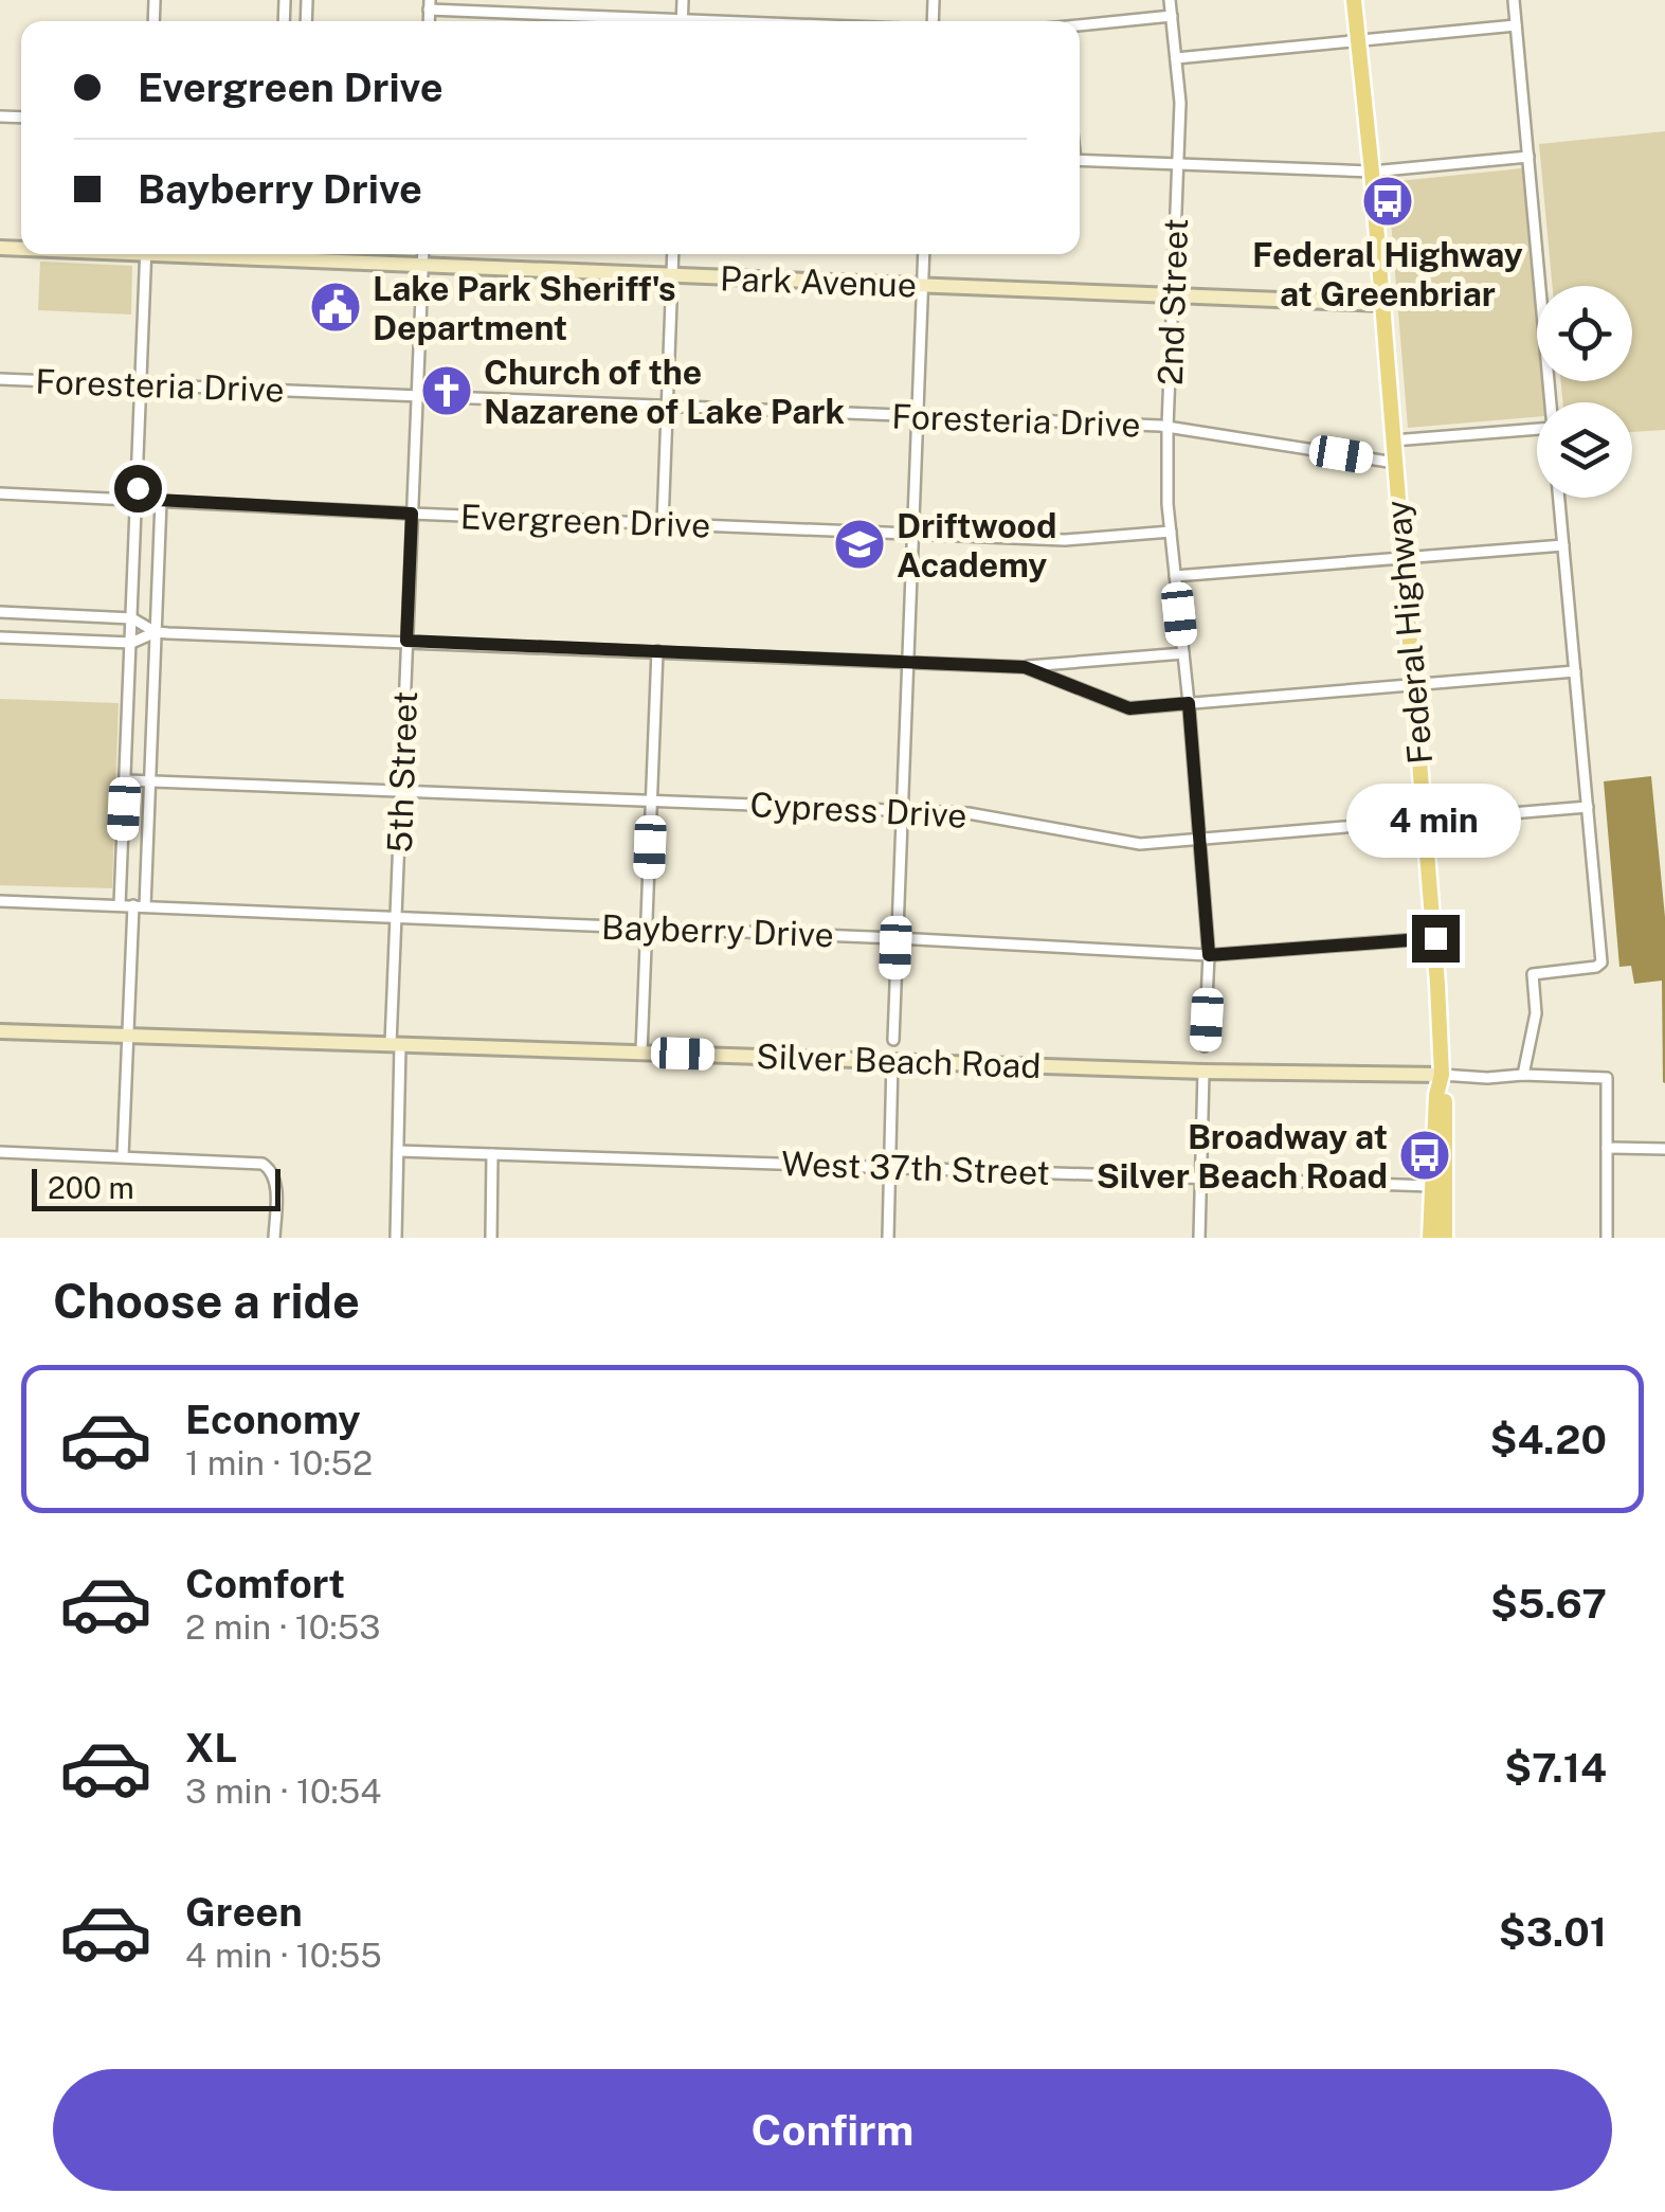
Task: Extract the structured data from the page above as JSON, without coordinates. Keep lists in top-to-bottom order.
{
  "streets": {
    "main road": ["Federal Highway"],
    "street": [
      "Park Avenue",
      "2nd Street",
      "Foresteria Drive",
      "Evergreen Drive",
      "5th Street",
      "Cypress Drive",
      "Bayberry Drive",
      "Silver Beach Road",
      "West 37th Street"
    ]
  },
  "crossings": [
    ["Park Avenue", "2nd Street"],
    ["Park Avenue", "Federal Highway"],
    ["Park Avenue", "5th Street"],
    ["2nd Street", "Foresteria Drive"],
    ["2nd Street", "Evergreen Drive"],
    ["2nd Street", "Cypress Drive"],
    ["2nd Street", "Bayberry Drive"],
    ["Foresteria Drive", "Federal Highway"],
    ["Foresteria Drive", "5th Street"],
    ["Evergreen Drive", "5th Street"],
    ["Federal Highway", "Cypress Drive"],
    ["Federal Highway", "Bayberry Drive"],
    ["Federal Highway", "Silver Beach Road"],
    ["5th Street", "Cypress Drive"],
    ["5th Street", "Bayberry Drive"],
    ["5th Street", "Silver Beach Road"],
    ["5th Street", "West 37th Street"]
  ],
  "places": {
    "bus stop": ["Federal Highway at Greenbriar", "Broadway at Silver Beach Road"],
    "public building": ["Lake Park Sheriff's Department"],
    "church": ["Church of the Nazarene of Lake Park"],
    "school or university": ["Driftwood Academy"]
  },
  "scale_bar": "200 m",
  "page": {
    "banner": ["Evergreen Drive", "Bayberry Drive"],
    "bubble": "4 min",
    "scale": "200 m",
    "heading": "Choose a ride",
    "list": [
      {
        "name": "Economy",
        "note": "1 min · 10:52",
        "value": "$4.20"
      },
      {
        "name": "Comfort",
        "note": "2 min · 10:53",
        "value": "$5.67"
      },
      {
        "name": "XL",
        "note": "3 min · 10:54",
        "value": "$7.14"
      },
      {
        "name": "Green",
        "note": "4 min · 10:55",
        "value": "$3.01"
      }
    ],
    "buttons": "Confirm"
  }
}
